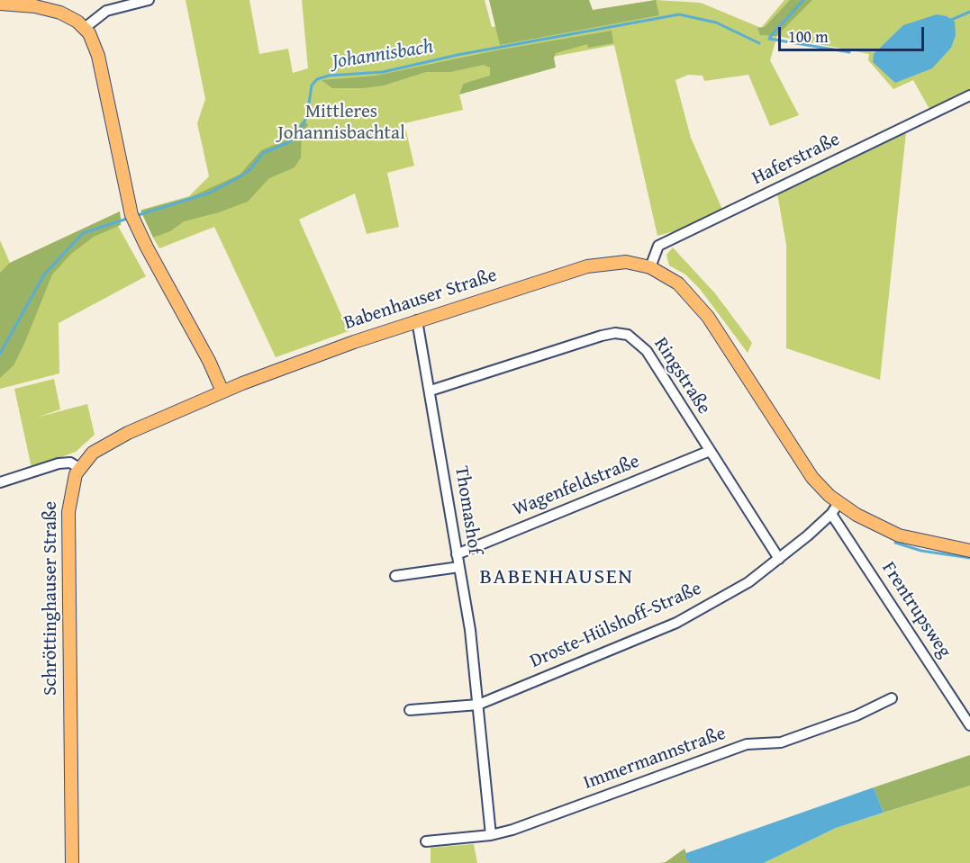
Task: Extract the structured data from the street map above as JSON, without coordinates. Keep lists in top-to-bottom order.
{
  "streets": {
    "main road": ["Babenhauser Straße", "Schröttinghauser Straße"],
    "street": [
      "Haferstraße",
      "Ringstraße",
      "Wagenfeldstraße",
      "Thomashof",
      "Frentrupsweg",
      "Droste-Hülshoff-Straße",
      "Immermannstraße"
    ]
  },
  "crossings": [
    ["Haferstraße", "Babenhauser Straße"],
    ["Babenhauser Straße", "Thomashof"],
    ["Babenhauser Straße", "Schröttinghauser Straße"],
    ["Babenhauser Straße", "Frentrupsweg"],
    ["Babenhauser Straße", "Droste-Hülshoff-Straße"],
    ["Ringstraße", "Wagenfeldstraße"],
    ["Ringstraße", "Thomashof"],
    ["Ringstraße", "Droste-Hülshoff-Straße"],
    ["Wagenfeldstraße", "Thomashof"],
    ["Thomashof", "Droste-Hülshoff-Straße"],
    ["Thomashof", "Immermannstraße"],
    ["Frentrupsweg", "Droste-Hülshoff-Straße"]
  ],
  "districts": ["BABENHAUSEN"],
  "water": ["Johannisbach"],
  "parks": ["Mittleres Johannisbachtal"],
  "scale_bar": "100 m"
}
